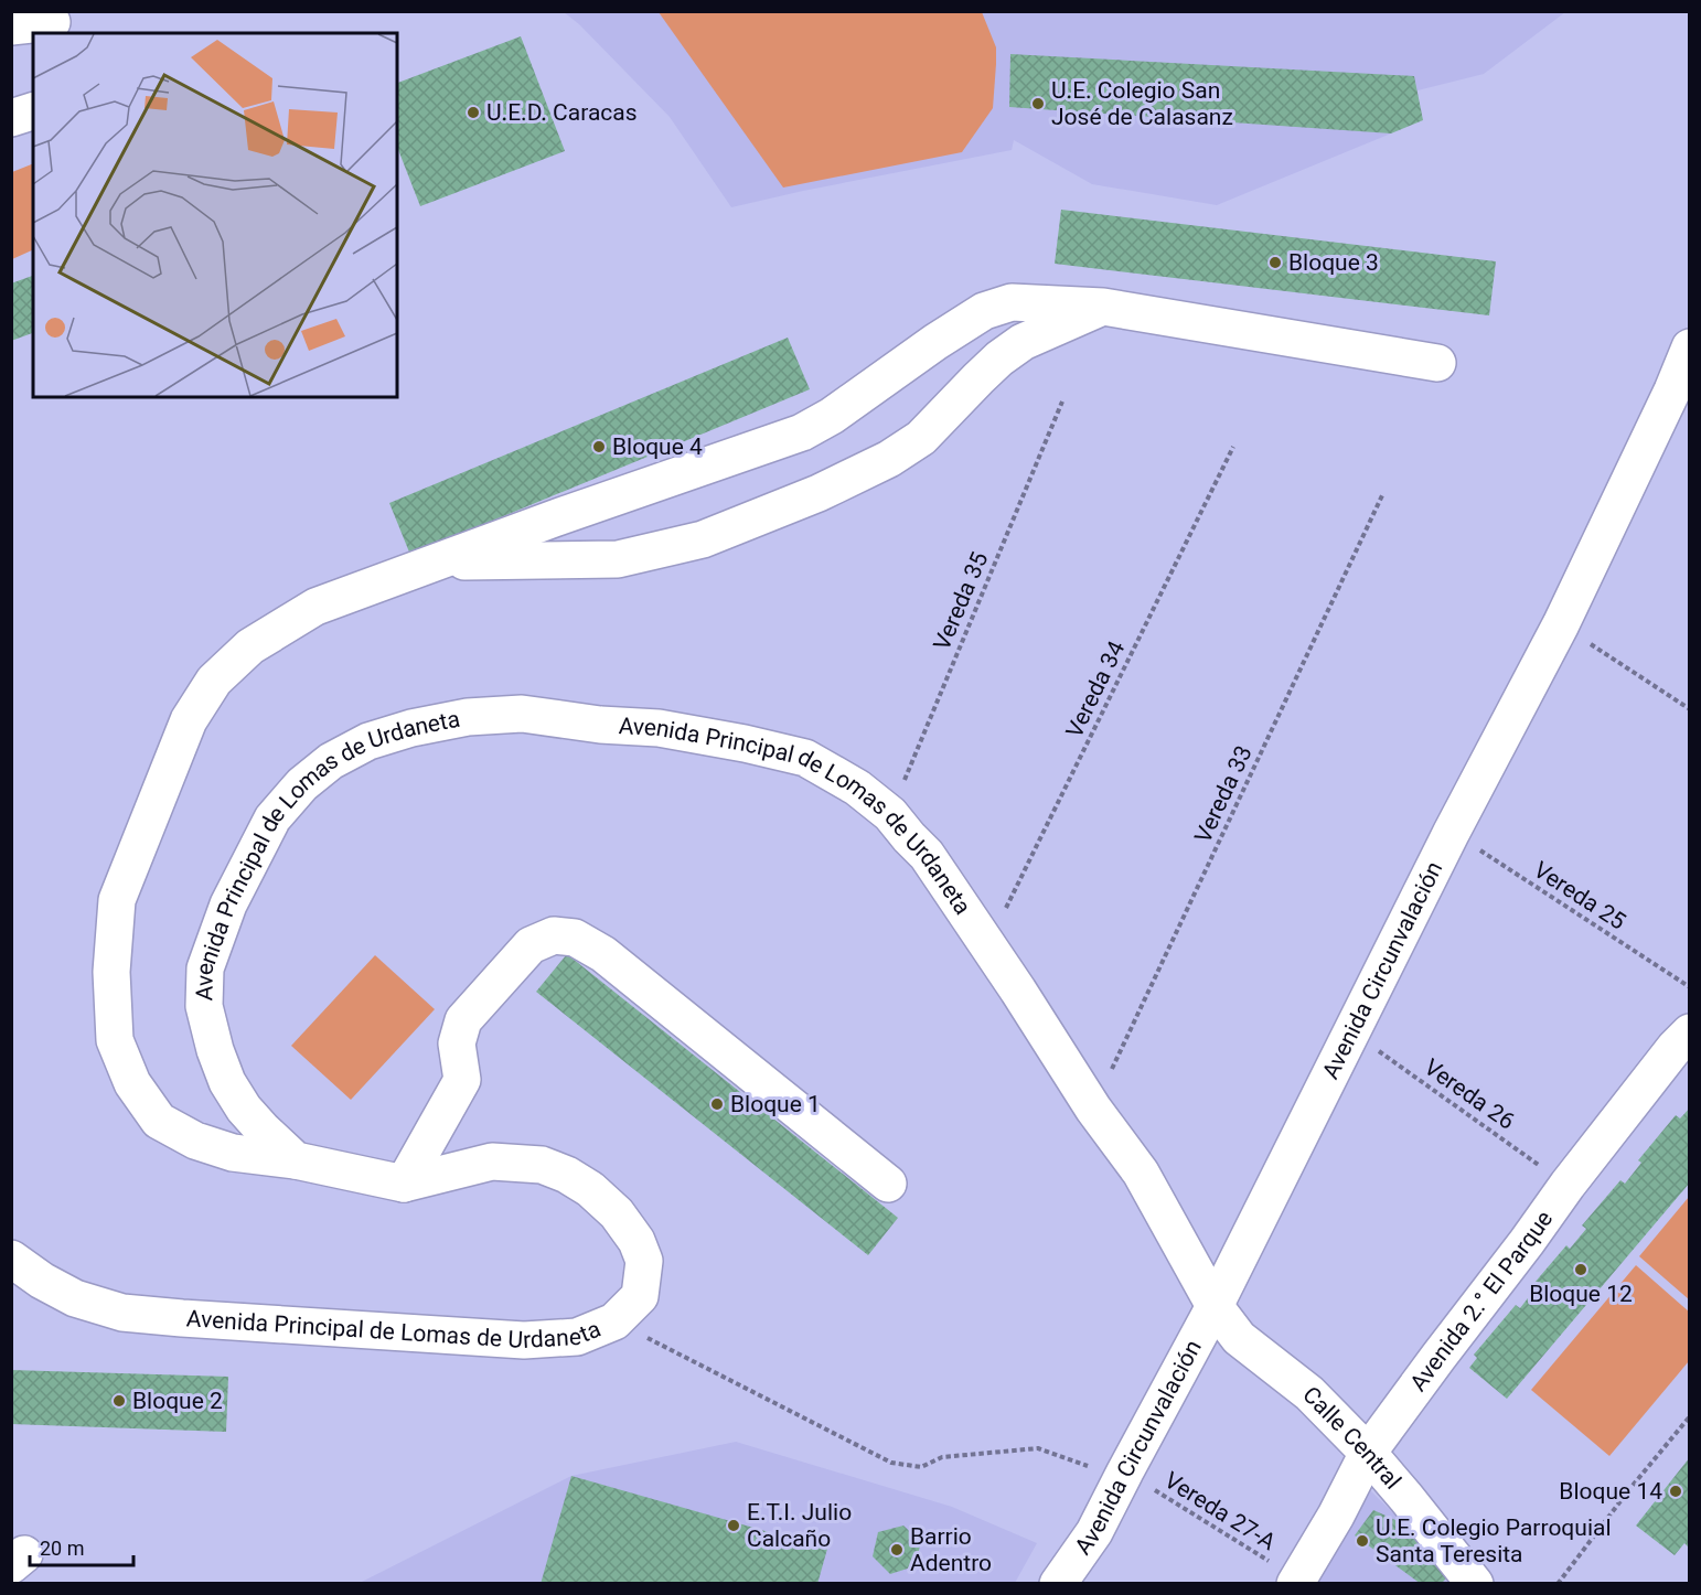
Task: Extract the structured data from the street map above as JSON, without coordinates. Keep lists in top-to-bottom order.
{
  "streets": {
    "street": [
      "Avenida Principal de Lomas de Urdaneta",
      "Avenida Circunvalación",
      "Avenida 2.° El Parque",
      "Calle Central"
    ],
    "path": [
      "Vereda 35",
      "Vereda 34",
      "Vereda 33",
      "Vereda 25",
      "Vereda 26",
      "Vereda 27-A"
    ]
  },
  "crossings": [
    ["Vereda 35", "Avenida Principal de Lomas de Urdaneta"],
    ["Vereda 34", "Avenida Principal de Lomas de Urdaneta"],
    ["Vereda 33", "Avenida Principal de Lomas de Urdaneta"],
    ["Avenida Principal de Lomas de Urdaneta", "Avenida Circunvalación"],
    ["Avenida Principal de Lomas de Urdaneta", "Calle Central"],
    ["Avenida Principal de Lomas de Urdaneta", "Vereda 27-A"],
    ["Vereda 25", "Avenida Circunvalación"],
    ["Avenida Circunvalación", "Vereda 26"],
    ["Avenida Circunvalación", "Calle Central"],
    ["Avenida Circunvalación", "Vereda 27-A"],
    ["Vereda 26", "Avenida 2.° El Parque"],
    ["Avenida 2.° El Parque", "Calle Central"],
    ["Avenida 2.° El Parque", "Vereda 27-A"]
  ],
  "places": [
    "U.E. Colegio San José de Calasanz",
    "U.E.D. Caracas",
    "Bloque 3",
    "Bloque 4",
    "Bloque 1",
    "Bloque 12",
    "Bloque 2",
    "Bloque 14",
    "E.T.I. Julio Calcaño",
    "U.E. Colegio Parroquial Santa Teresita",
    "Barrio Adentro"
  ],
  "scale_bar": "20 m"
}
